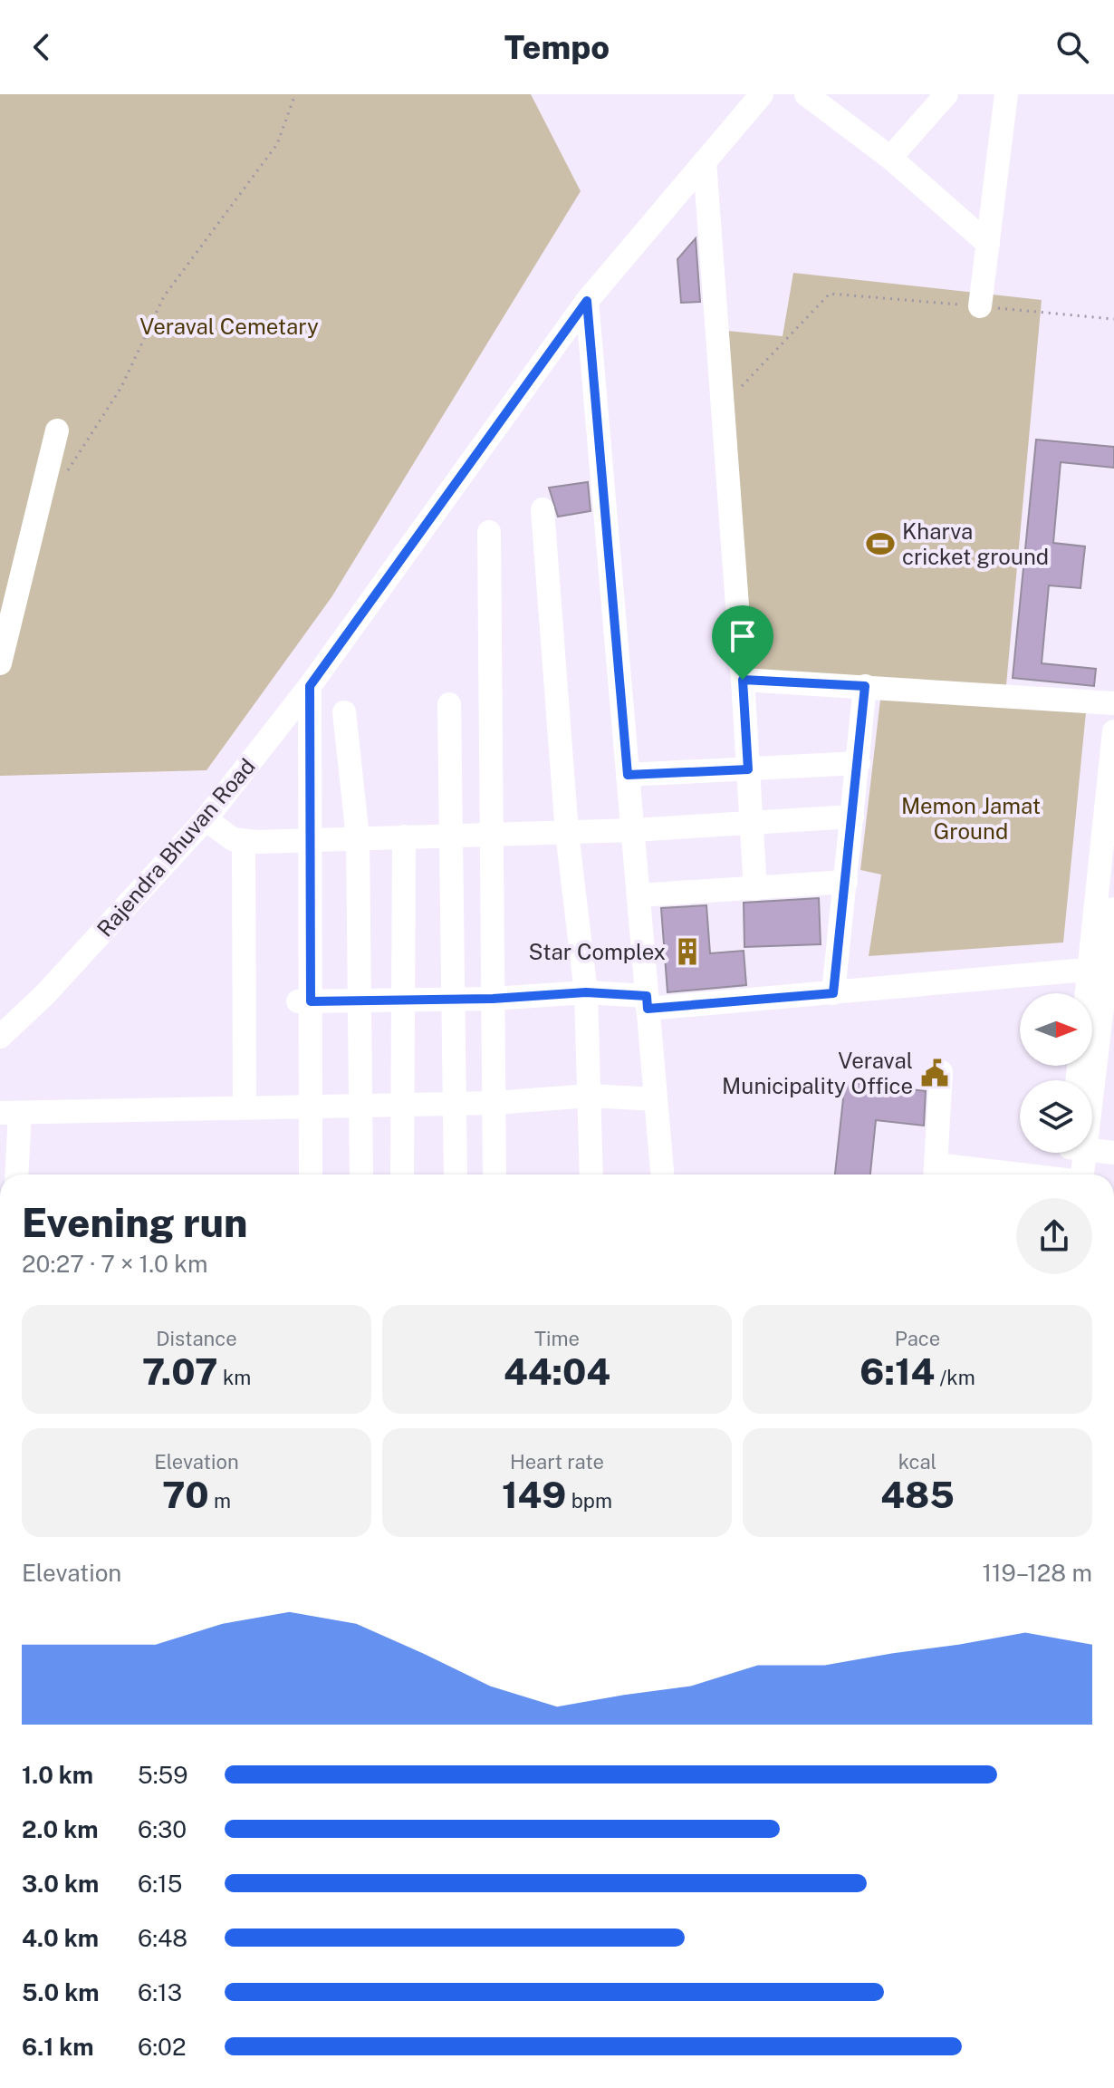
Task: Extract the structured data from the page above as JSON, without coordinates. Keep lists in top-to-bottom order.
{
  "streets": {
    "street": ["Rajendra Bhuvan Road"]
  },
  "parks": ["Veraval Cemetary", "Memon Jamat Ground"],
  "places": {
    "sports": ["Kharva cricket ground"],
    "building": ["Star Complex"],
    "public building": ["Veraval Municipality Office"]
  },
  "north": "right",
  "page": {
    "header": "Tempo",
    "heading": ["Evening run", "20:27 · 7 × 1.0 km"],
    "stats": [
      ["Distance", "7.07 km"],
      ["Time", "44:04"],
      ["Pace", "6:14 /km"],
      ["Elevation", "70 m"],
      ["Heart rate", "149 bpm"],
      ["kcal", "485"]
    ],
    "chart": ["Elevation", "119–128 m"],
    "list": [
      {
        "name": "1.0 km",
        "note": "5:59"
      },
      {
        "name": "2.0 km",
        "note": "6:30"
      },
      {
        "name": "3.0 km",
        "note": "6:15"
      },
      {
        "name": "4.0 km",
        "note": "6:48"
      },
      {
        "name": "5.0 km",
        "note": "6:13"
      },
      {
        "name": "6.1 km",
        "note": "6:02"
      }
    ]
  }
}
